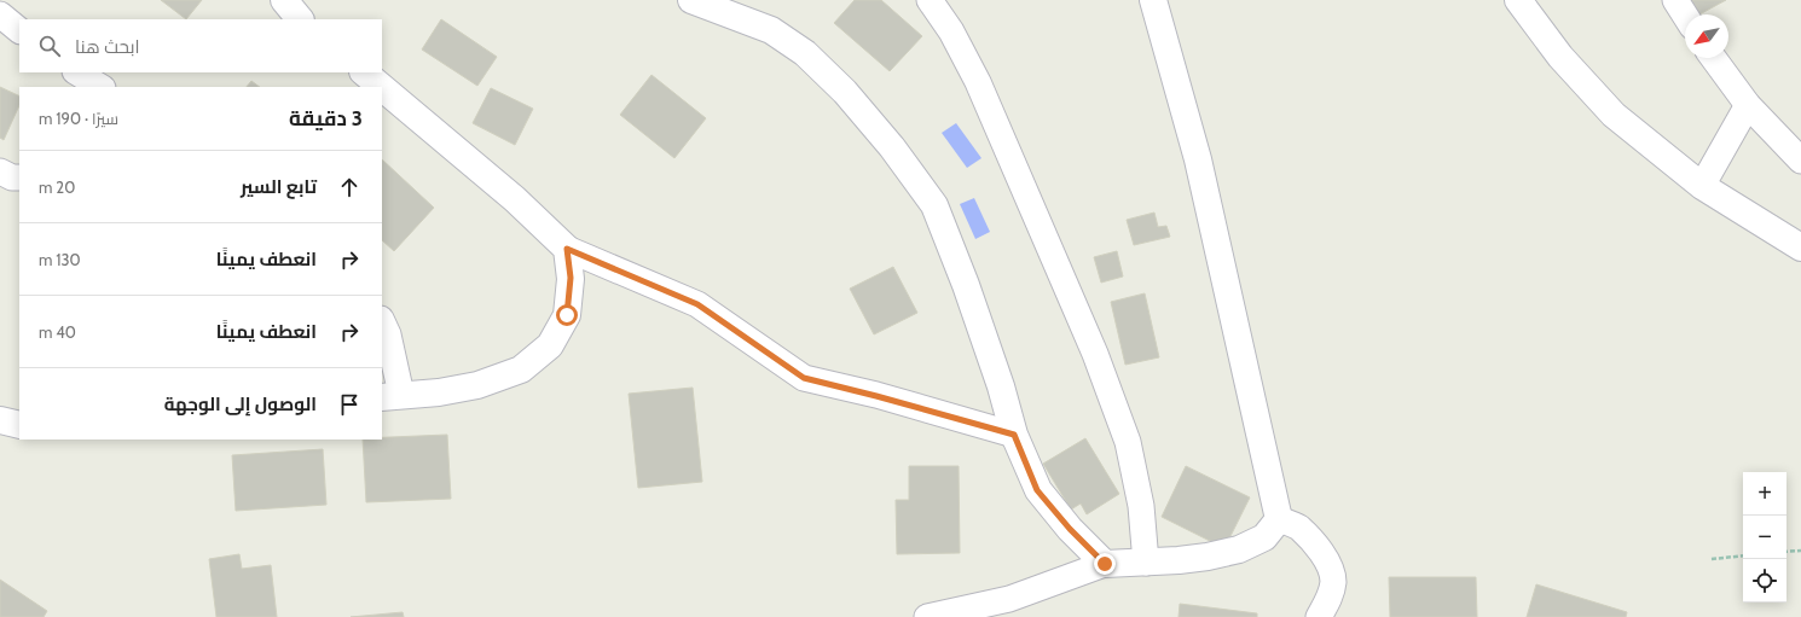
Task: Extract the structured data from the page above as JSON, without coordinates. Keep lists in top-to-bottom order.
{
  "north": "bottom left",
  "page": {
    "search": "ابحث هنا",
    "heading": ["3 دقيقة", "سيرًا · 190 m"],
    "list": [
      ["تابع السير", "20 m"],
      ["انعطف يمينًا", "130 m"],
      ["انعطف يمينًا", "40 m"],
      "الوصول إلى الوجهة"
    ],
    "map_buttons": ["+", "−"]
  }
}
